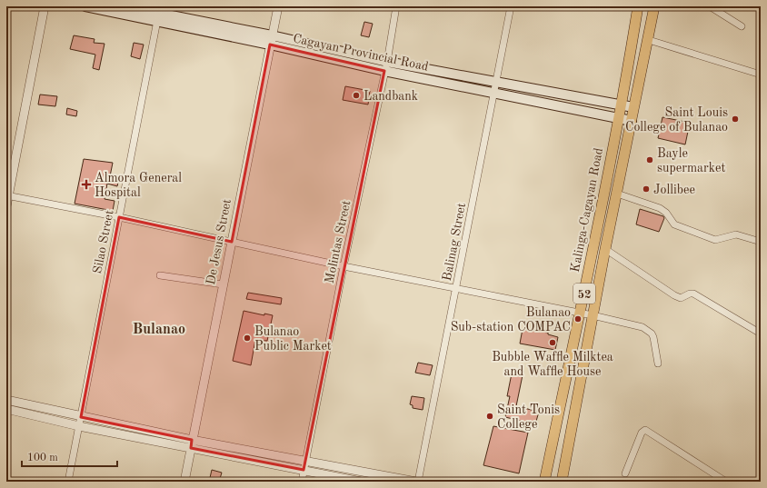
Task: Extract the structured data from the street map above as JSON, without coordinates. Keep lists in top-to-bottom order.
{
  "streets": {
    "highway": ["Kalinga-Cagayan Road", "52"],
    "main road": ["Cagayan Provincial Road"],
    "street": [
      "Silao Street",
      "De Jesus Street",
      "Molintas Street",
      "Balinag Street"
    ]
  },
  "crossings": [
    ["Cagayan Provincial Road", "Kalinga-Cagayan Road"],
    ["Cagayan Provincial Road", "Silao Street"],
    ["Cagayan Provincial Road", "De Jesus Street"],
    ["Cagayan Provincial Road", "Molintas Street"],
    ["Cagayan Provincial Road", "Balinag Street"]
  ],
  "districts": ["Bulanao"],
  "places": {
    "other": [
      "Landbank",
      "Saint Louis College of Bulanao",
      "Bayle supermarket",
      "Jollibee",
      "Bulanao Sub-station COMPAC",
      "Bulanao Public Market",
      "Bubble Waffle Milktea and Waffle House",
      "Saint Tonis College"
    ],
    "health": ["Almora General Hospital"]
  },
  "scale_bar": "100 m"
}
